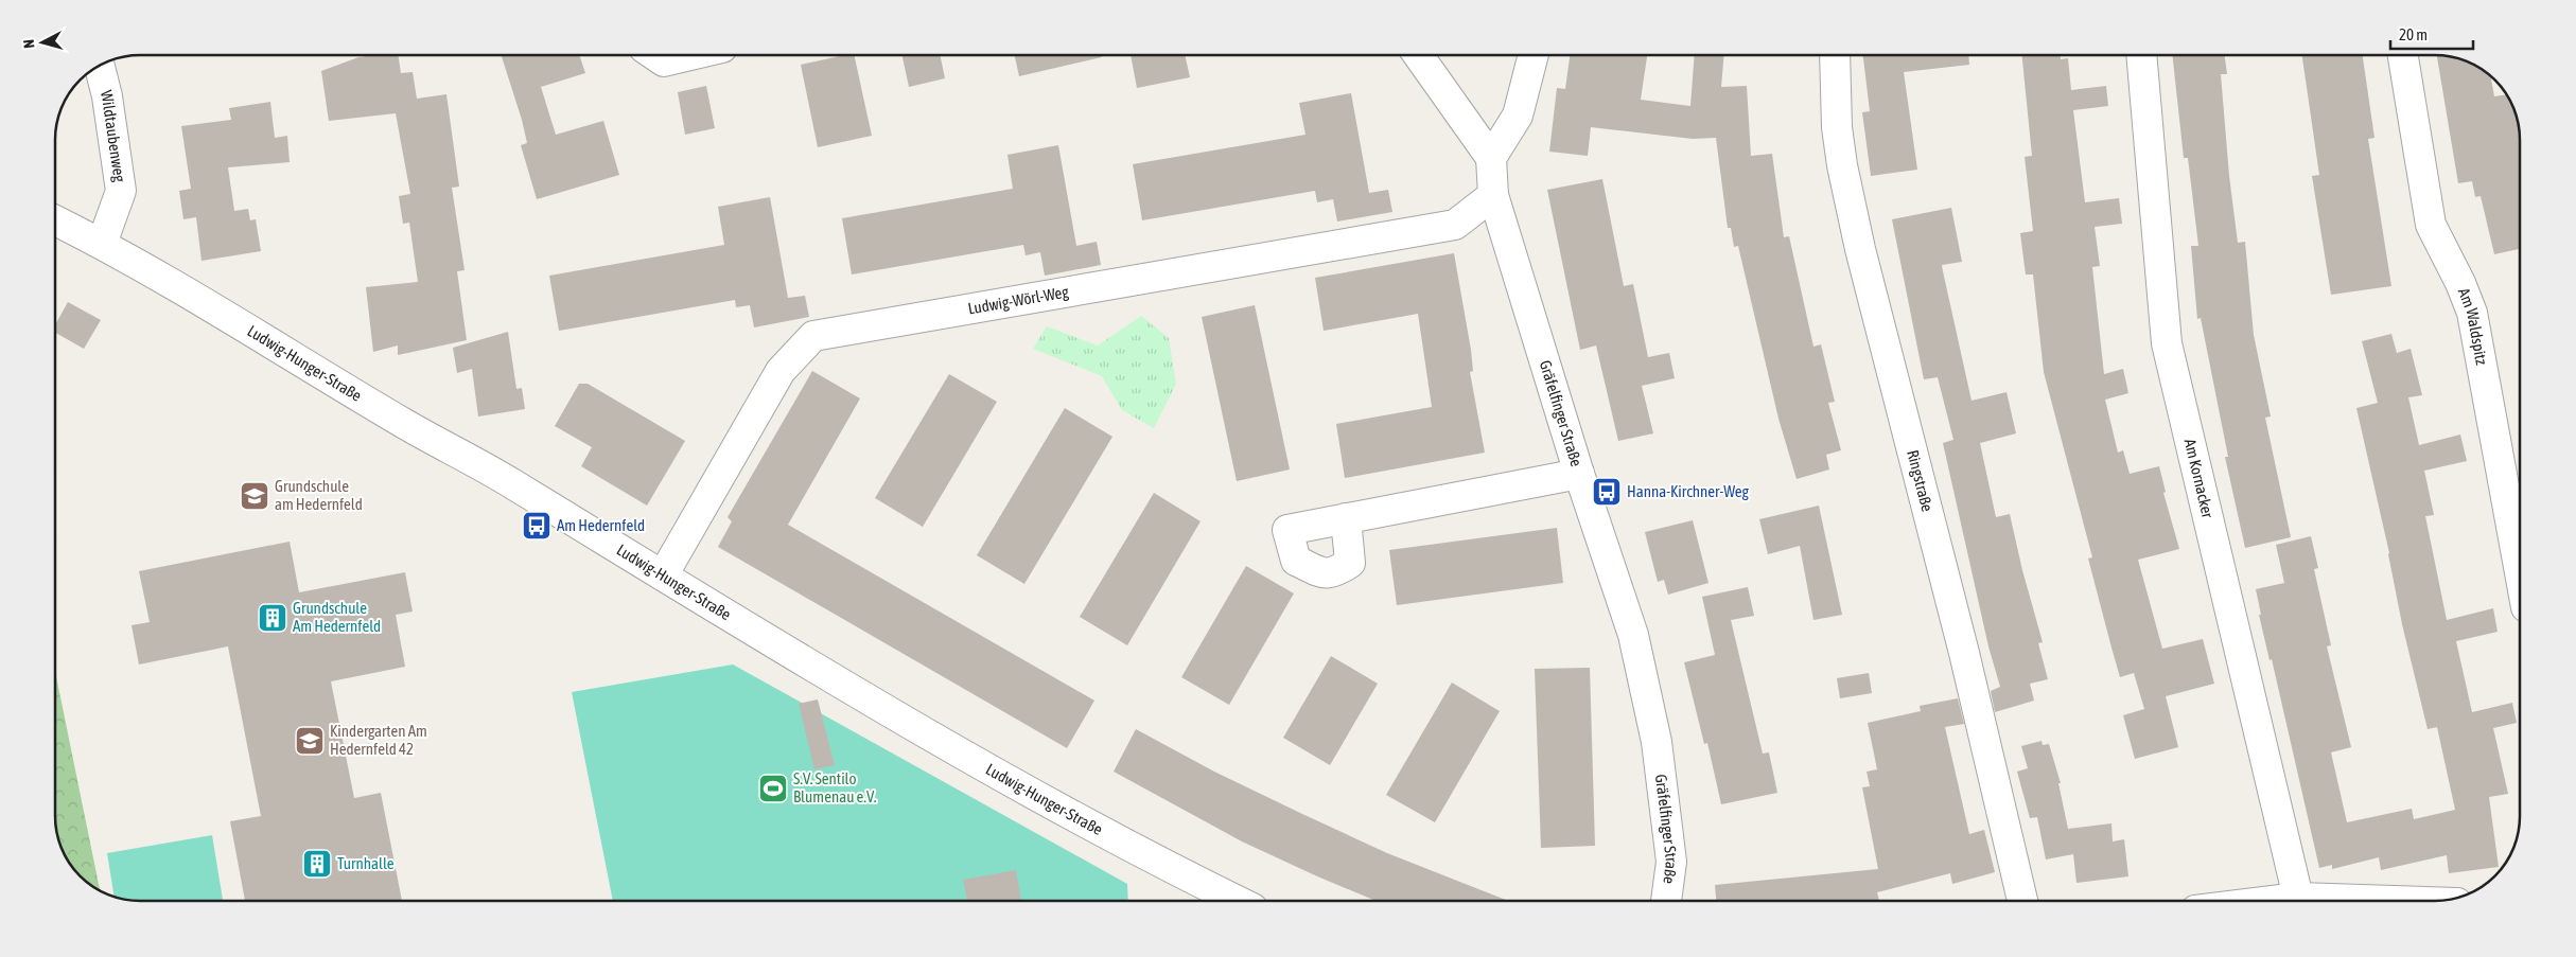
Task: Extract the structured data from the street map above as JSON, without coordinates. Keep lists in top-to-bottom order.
{
  "streets": {
    "street": [
      "Wildtaubenweg",
      "Ludwig-Wörl-Weg",
      "Am Waldspitz",
      "Ludwig-Hunger-Straße",
      "Gräfelfinger Straße",
      "Am Kornacker",
      "Ringstraße"
    ]
  },
  "crossings": [
    ["Wildtaubenweg", "Ludwig-Hunger-Straße"],
    ["Ludwig-Wörl-Weg", "Ludwig-Hunger-Straße"],
    ["Ludwig-Wörl-Weg", "Gräfelfinger Straße"]
  ],
  "places": {
    "bus stop": ["Hanna-Kirchner-Weg", "Am Hedernfeld"],
    "school or university": ["Grundschule am Hedernfeld", "Kindergarten Am Hedernfeld 42"],
    "building": ["Grundschule Am Hedernfeld", "Turnhalle"],
    "sports": ["S.V. Sentilo Blumenau e.V."]
  },
  "scale_bar": "20 m",
  "north": "left"
}
